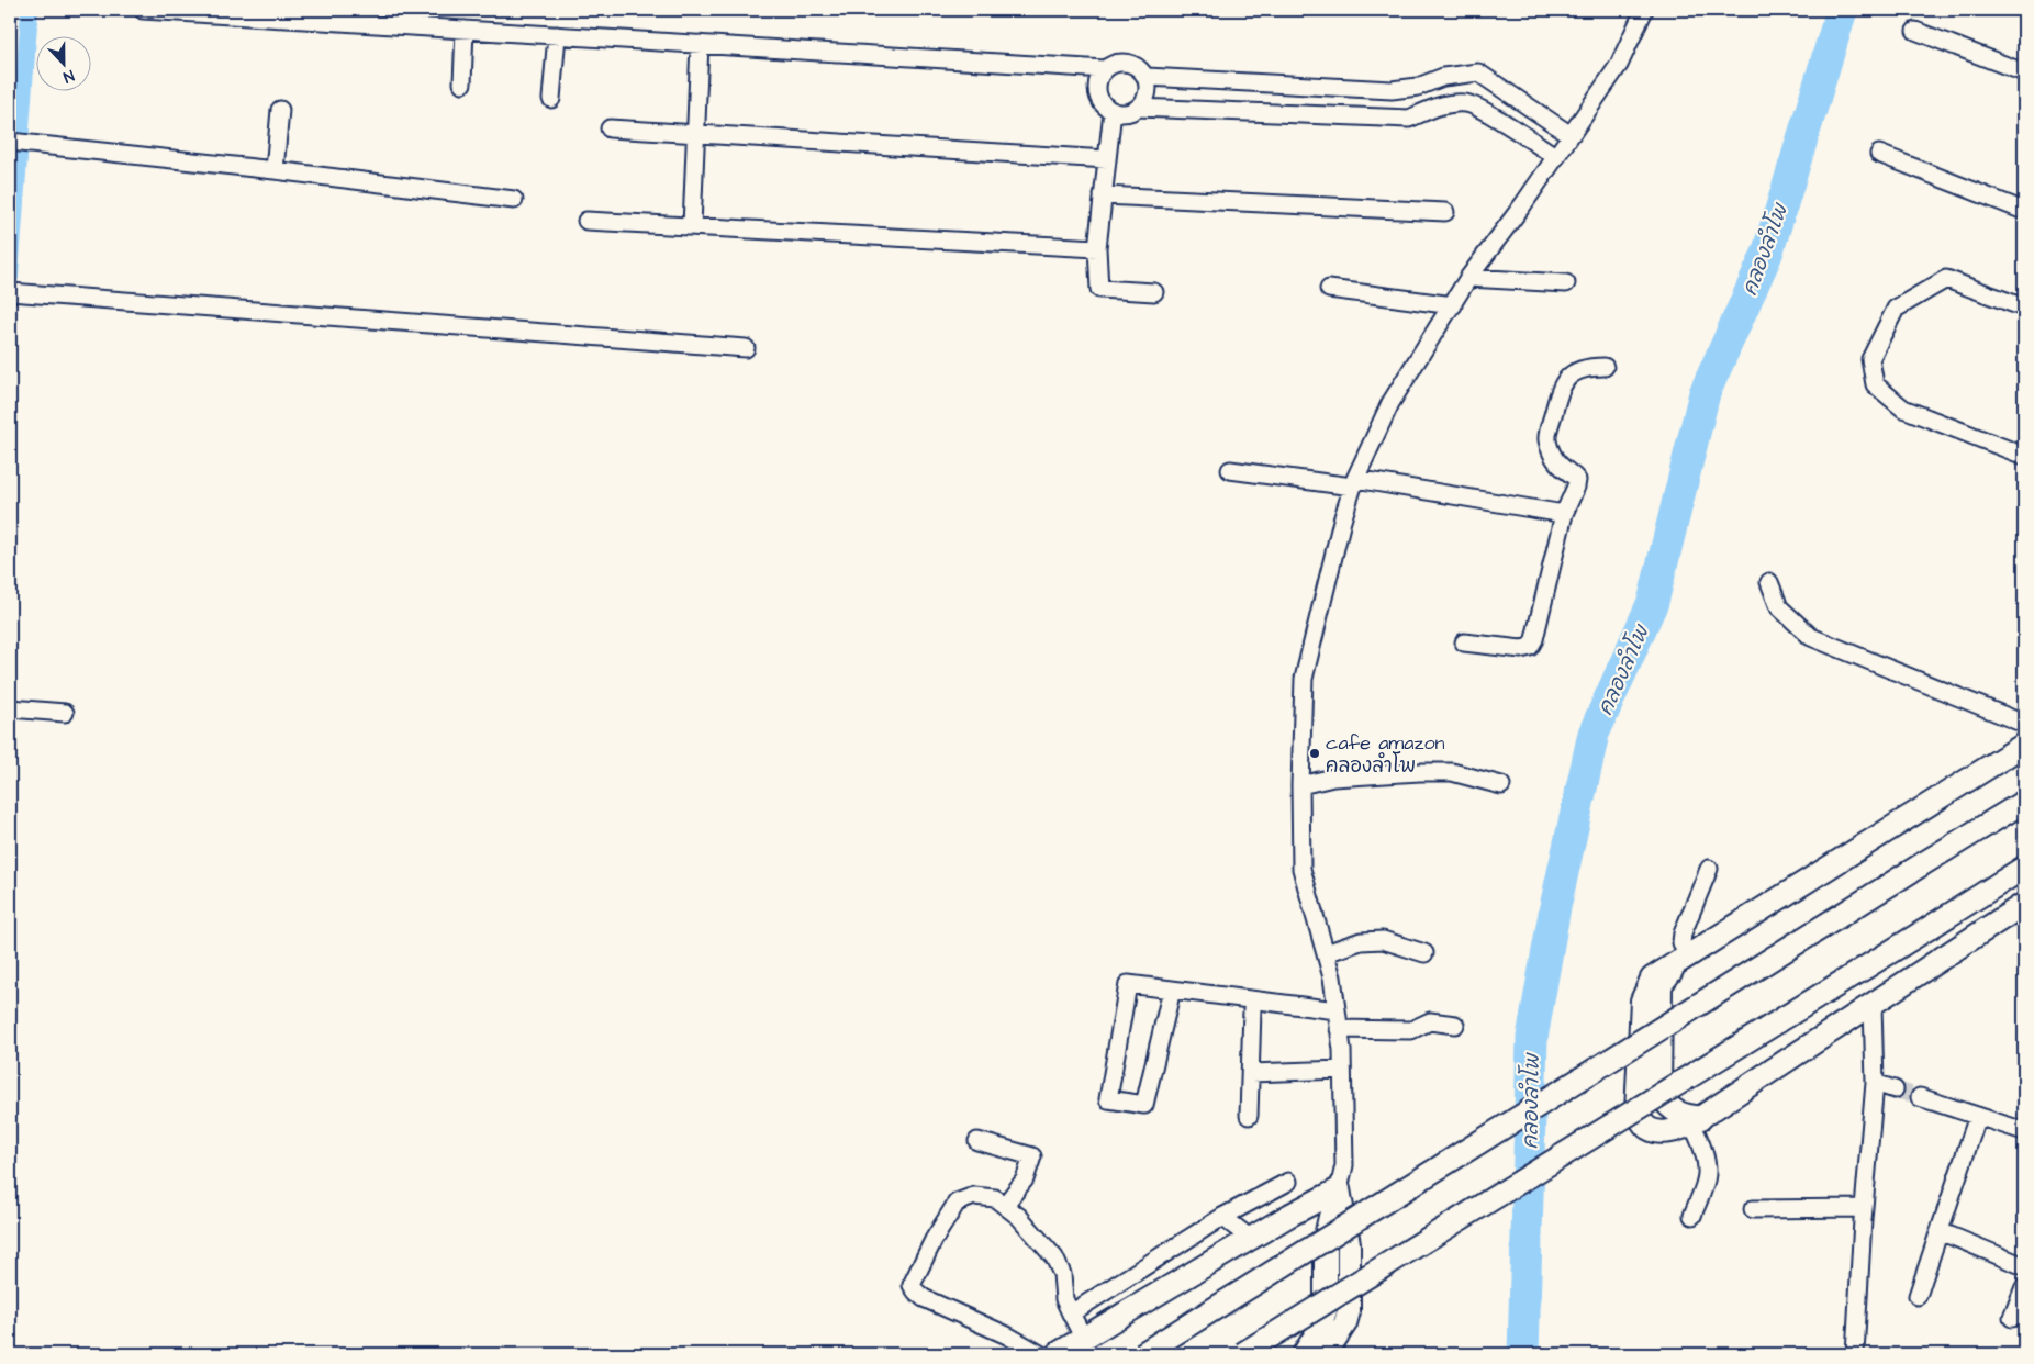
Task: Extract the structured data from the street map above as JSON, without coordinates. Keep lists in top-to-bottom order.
{
  "water": ["คลองลำโพ"],
  "places": ["cafe amazon คลองลำโพ"],
  "north": "bottom"
}
